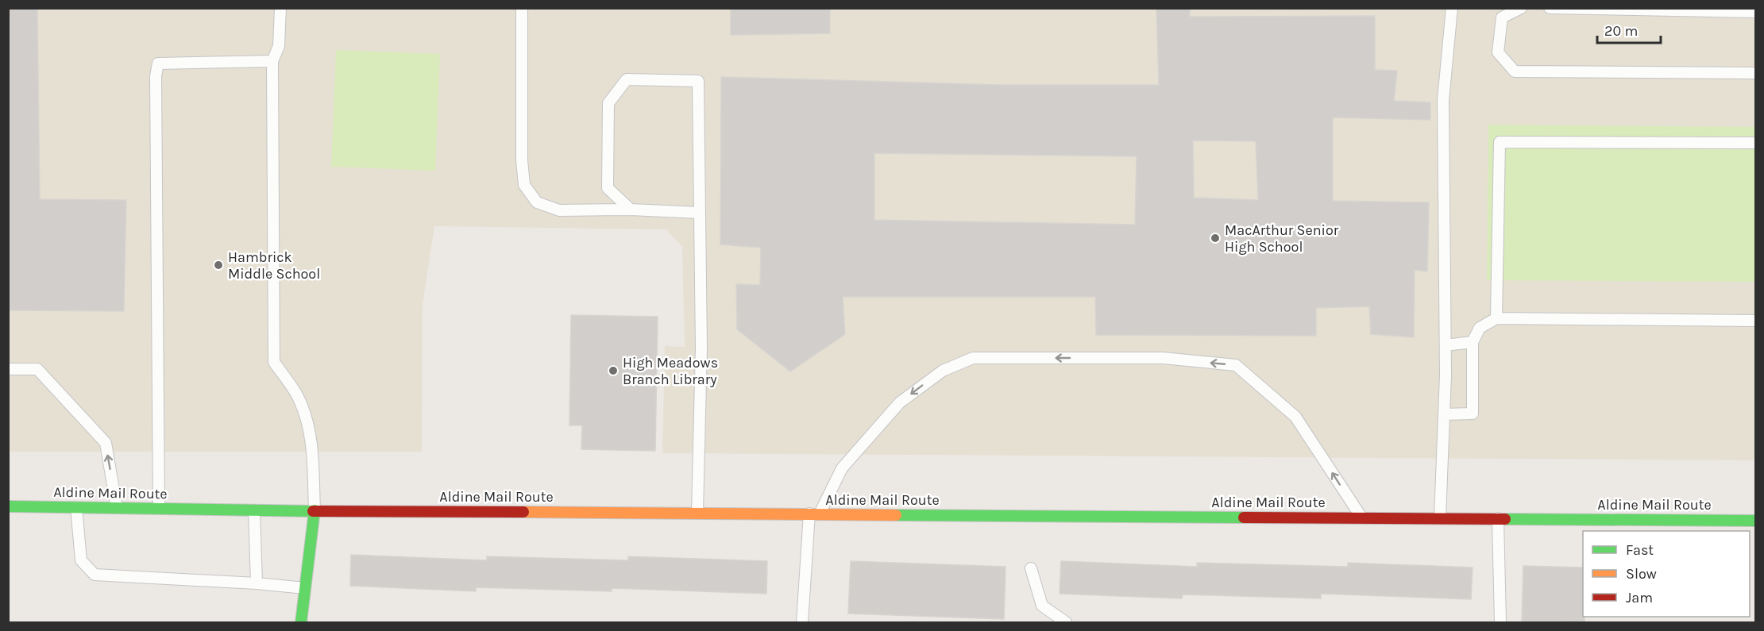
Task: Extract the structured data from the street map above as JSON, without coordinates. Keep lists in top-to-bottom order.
{
  "streets": {
    "main road": ["Aldine Mail Route"]
  },
  "places": ["MacArthur Senior High School", "Hambrick Middle School", "High Meadows Branch Library"],
  "legend": ["Fast", "Slow", "Jam"],
  "scale_bar": "20 m"
}
